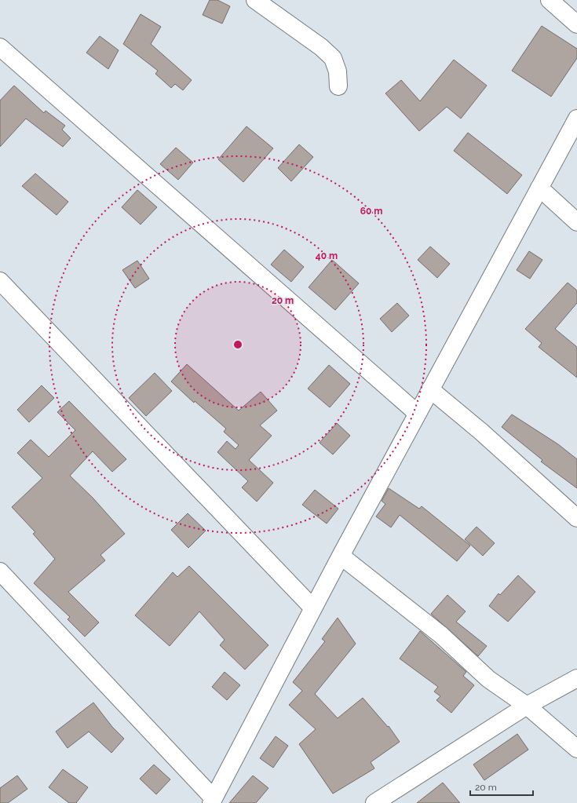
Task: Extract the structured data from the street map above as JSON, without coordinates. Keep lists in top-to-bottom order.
{
  "scale_bar": "20 m",
  "rings": ["60 m", "40 m", "20 m"]
}
